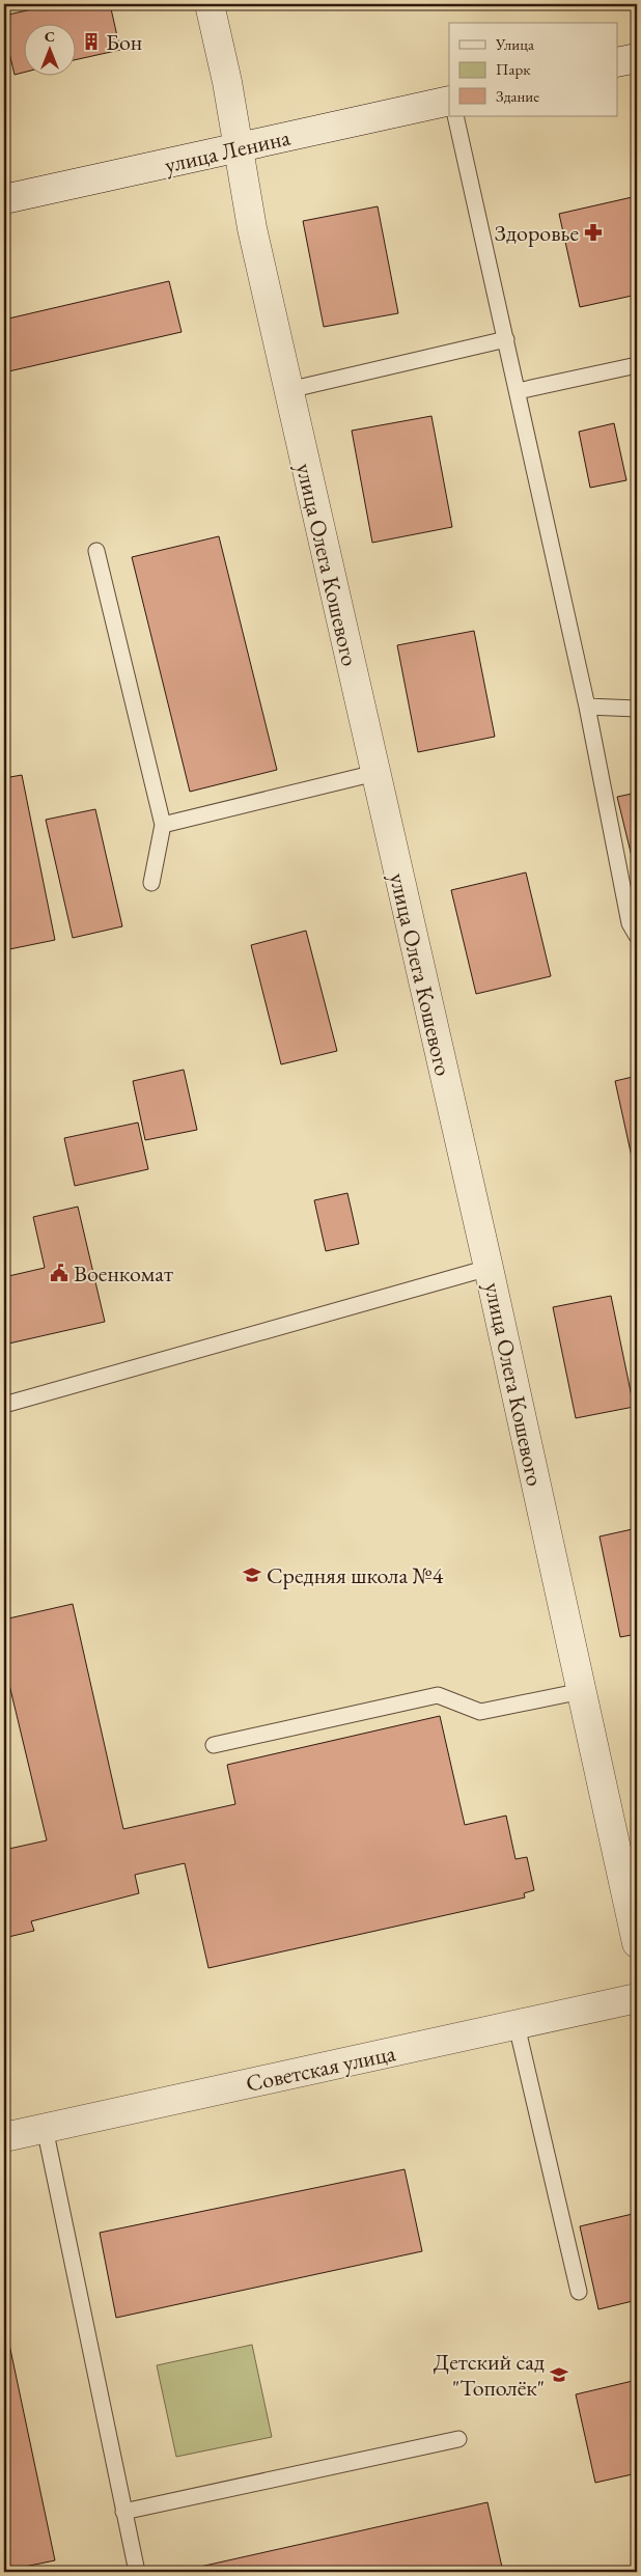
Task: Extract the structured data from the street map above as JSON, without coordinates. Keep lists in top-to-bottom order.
{
  "streets": {
    "street": ["улица Ленина", "улица Олега Кошевого", "Советская улица"]
  },
  "crossings": [
    ["улица Ленина", "улица Олега Кошевого"]
  ],
  "places": {
    "building": ["Бон"],
    "pharmacy": ["Здоровье"],
    "public building": ["Военкомат"],
    "school or university": ["Средняя школа №4", "Детский сад \"Тополёк\""]
  },
  "legend": ["Улица", "Парк", "Здание"],
  "north": "top"
}
